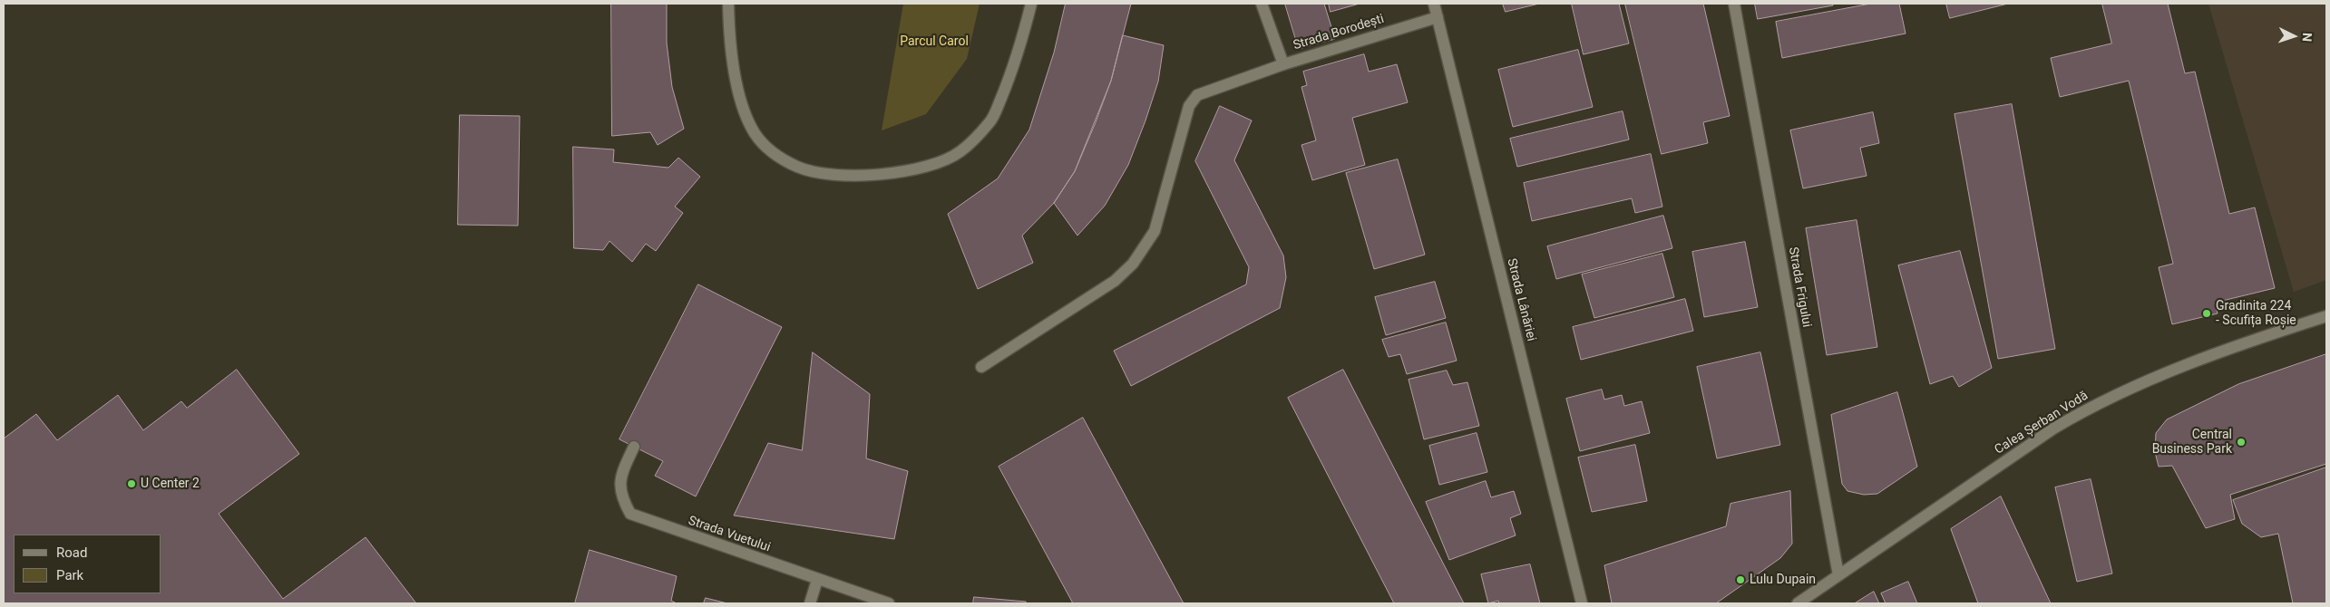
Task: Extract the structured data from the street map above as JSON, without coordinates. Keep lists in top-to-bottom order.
{
  "streets": {
    "street": [
      "Strada Borodești",
      "Strada Frigului",
      "Strada Lânăriei",
      "Calea Șerban Vodă",
      "Strada Vuetului"
    ]
  },
  "crossings": [
    ["Strada Borodești", "Strada Lânăriei"],
    ["Strada Frigului", "Calea Șerban Vodă"]
  ],
  "parks": ["Parcul Carol"],
  "places": [
    "Gradinita 224 - Scufița Roșie",
    "Central Business Park",
    "U Center 2",
    "Lulu Dupain"
  ],
  "legend": ["Road", "Park"],
  "north": "right"
}
